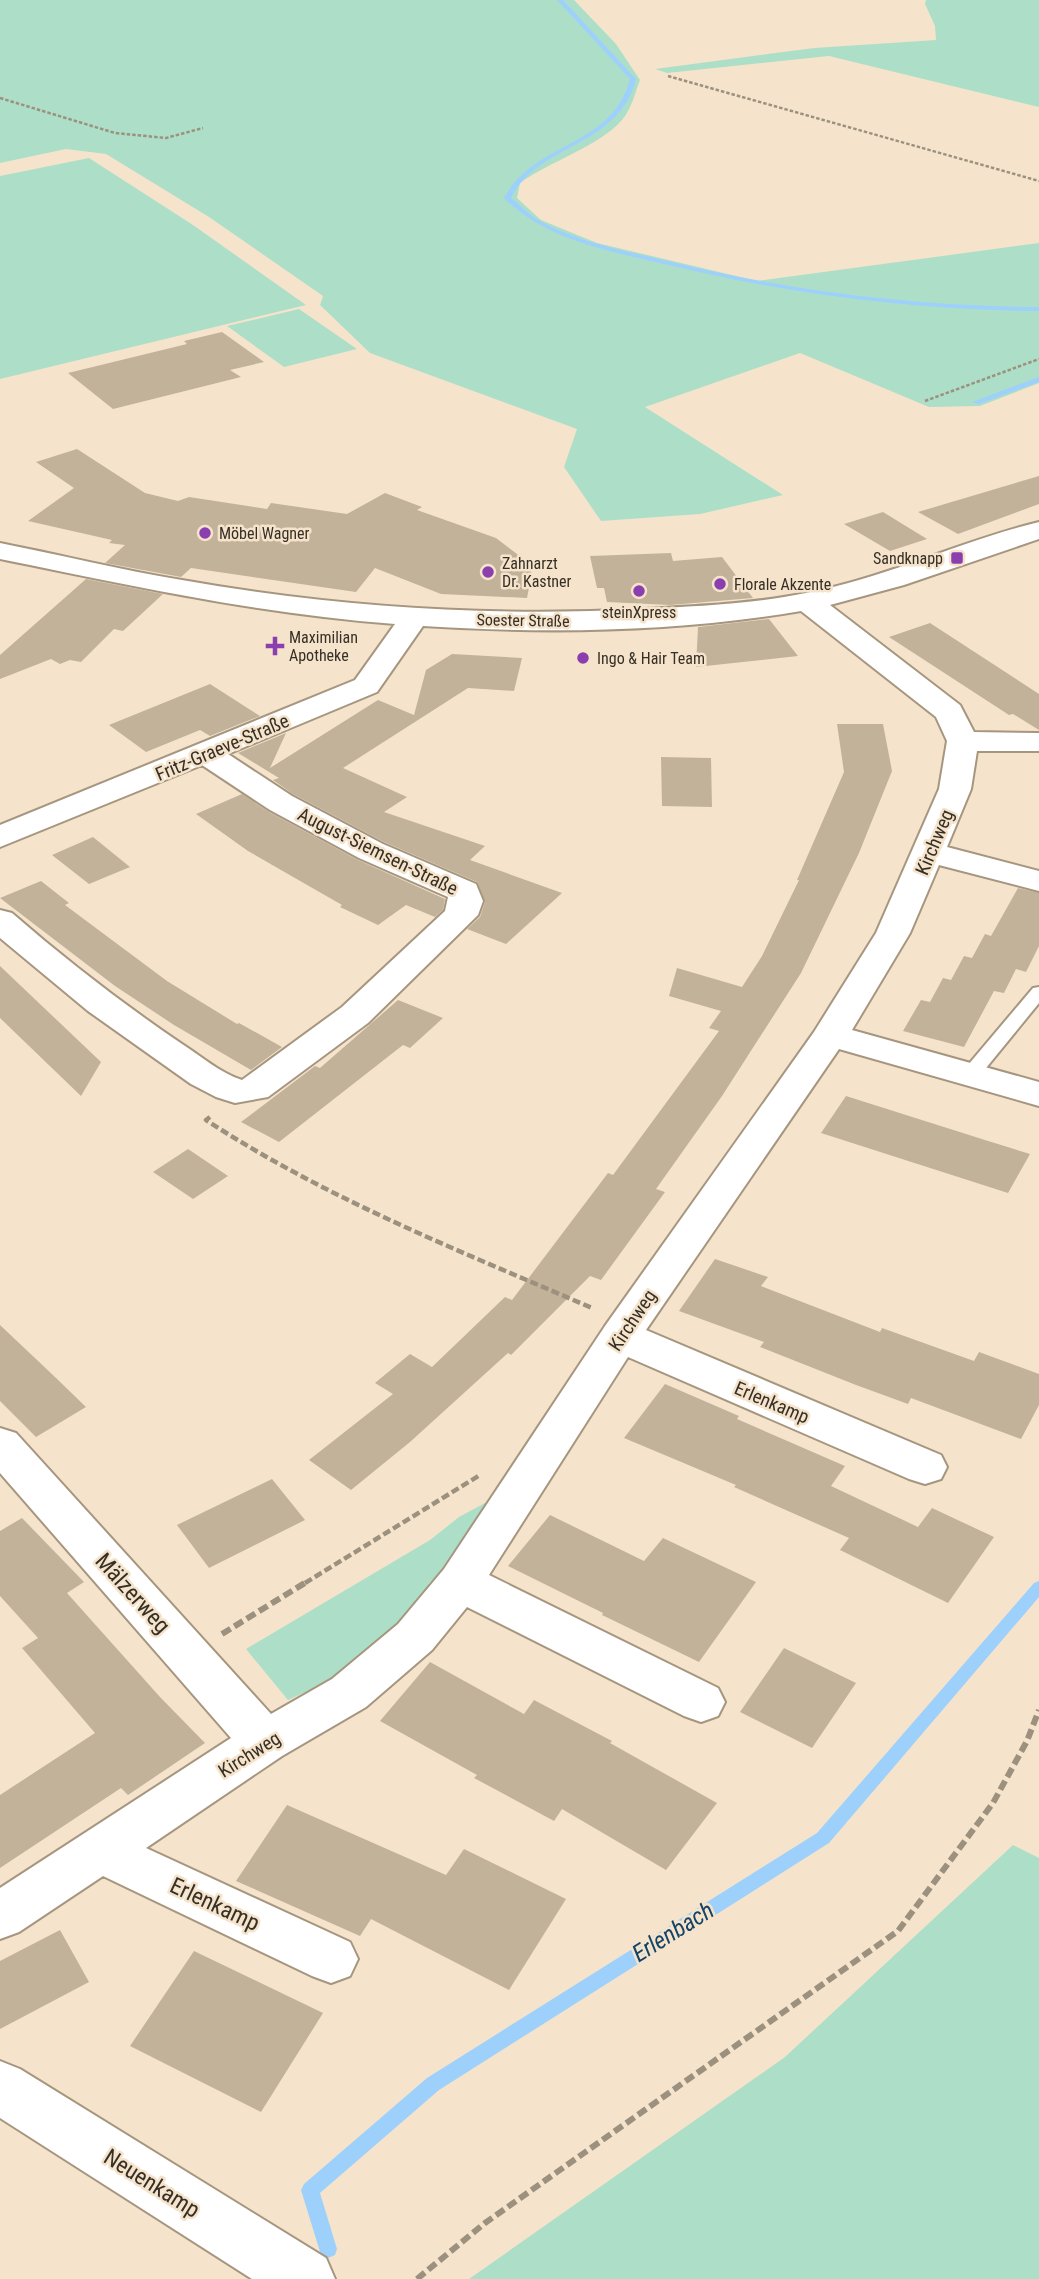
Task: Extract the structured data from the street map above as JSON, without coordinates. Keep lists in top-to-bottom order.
{
  "streets": {
    "street": [
      "Soester Straße",
      "Fritz-Graeve-Straße",
      "Kirchweg",
      "August-Siemsen-Straße",
      "Erlenkamp",
      "Mälzerweg",
      "Neuenkamp"
    ]
  },
  "crossings": [
    ["Soester Straße", "Fritz-Graeve-Straße"],
    ["Fritz-Graeve-Straße", "August-Siemsen-Straße"],
    ["Kirchweg", "Erlenkamp"],
    ["Kirchweg", "Mälzerweg"]
  ],
  "water": ["Erlenbach"],
  "places": {
    "other": [
      "Möbel Wagner",
      "Zahnarzt Dr. Kastner",
      "Florale Akzente",
      "steinXpress",
      "Ingo & Hair Team"
    ],
    "transit": ["Sandknapp"],
    "health": ["Maximilian Apotheke"]
  }
}
